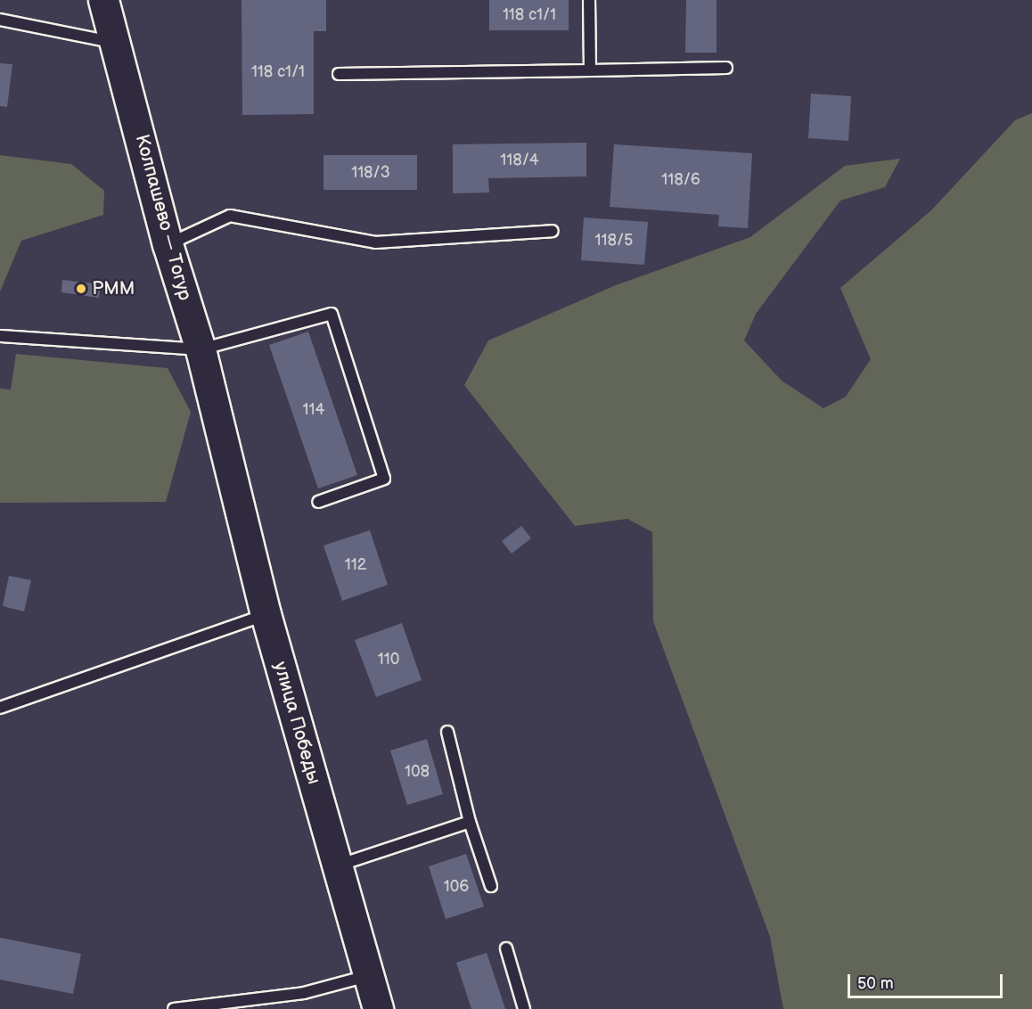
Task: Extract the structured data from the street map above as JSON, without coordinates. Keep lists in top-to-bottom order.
{
  "streets": {
    "street": ["Колпашево — Тогур", "улица Победы"]
  },
  "crossings": [
    ["Колпашево — Тогур", "улица Победы"]
  ],
  "places": ["РММ"],
  "house_numbers": [
    "118 с1/1",
    "118 с1/1",
    "118/4",
    "118/3",
    "118/6",
    "118/5",
    "114",
    "112",
    "110",
    "108",
    "106"
  ],
  "scale_bar": "50 m"
}
